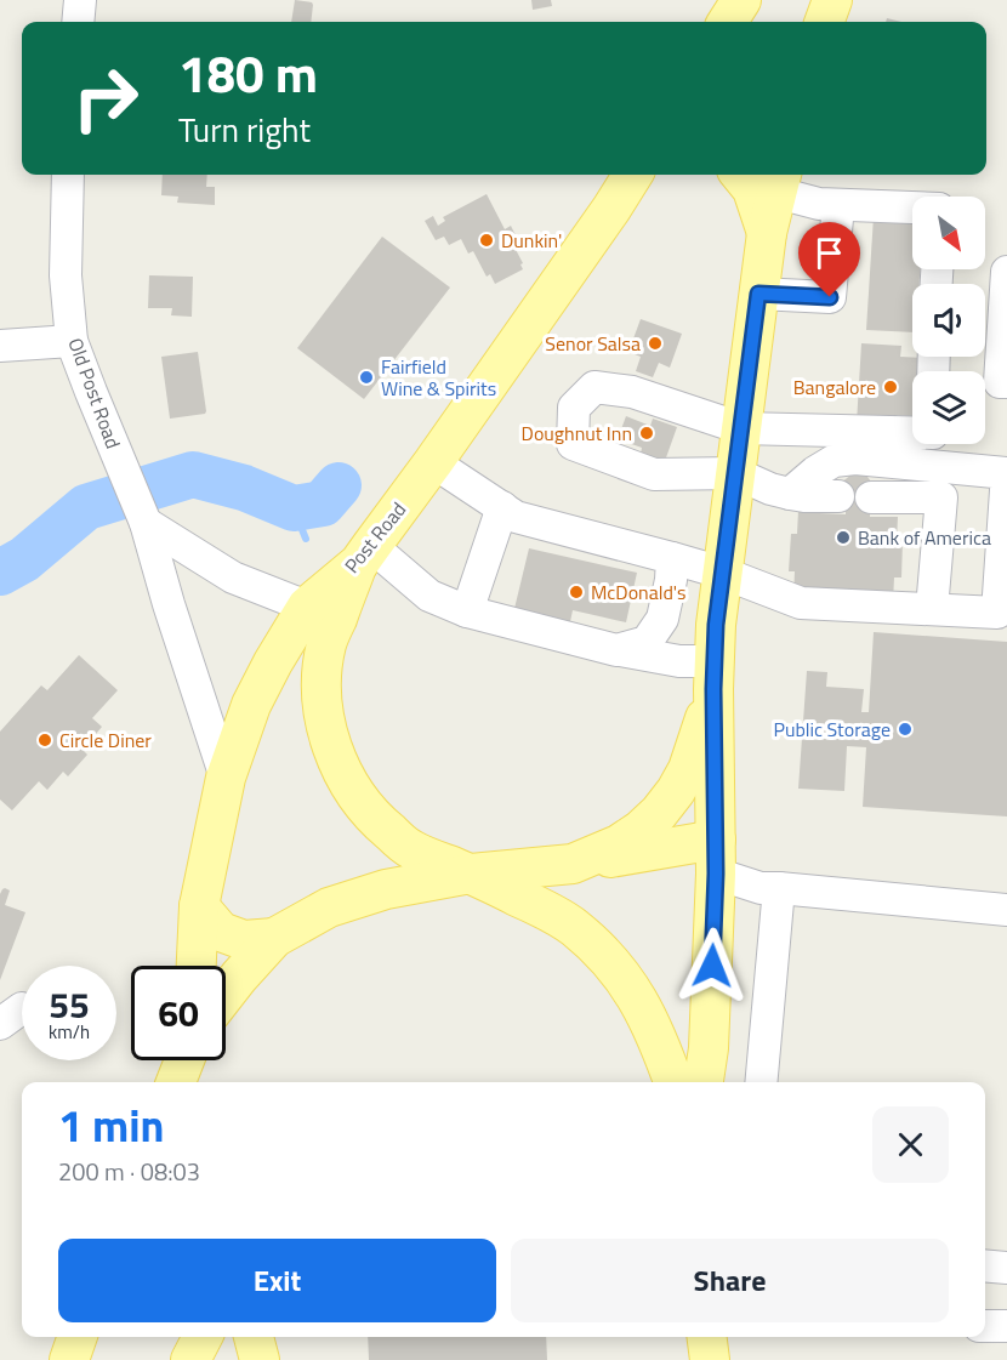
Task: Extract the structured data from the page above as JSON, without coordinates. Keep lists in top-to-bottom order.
{
  "streets": {
    "main road": ["Post Road"],
    "street": ["Old Post Road"]
  },
  "crossings": [
    ["Old Post Road", "Post Road"]
  ],
  "places": [
    "Dunkin'",
    "Senor Salsa",
    "Fairfield Wine & Spirits",
    "Bangalore",
    "Doughnut Inn",
    "Bank of America",
    "McDonald's",
    "Public Storage",
    "Circle Diner"
  ],
  "north": "bottom right",
  "page": {
    "turn": ["180 m", "Turn right"],
    "speed": "55 km/h",
    "limit": "60",
    "heading": ["1 min", "200 m · 08:03"],
    "buttons": ["Exit", "Share"]
  }
}
